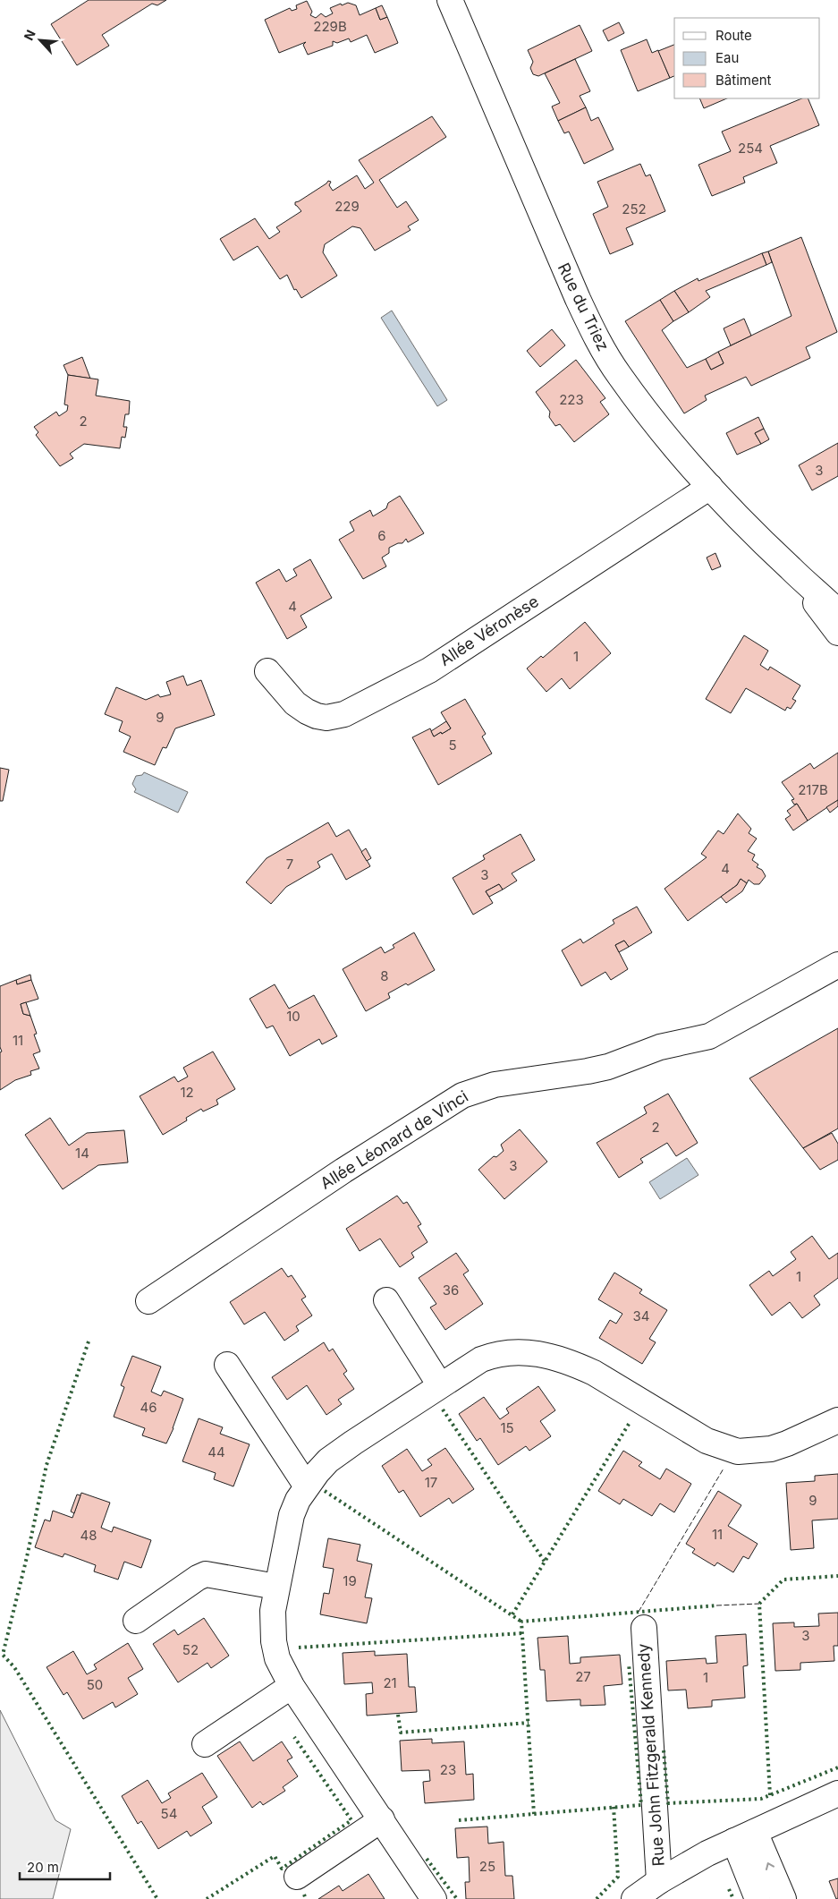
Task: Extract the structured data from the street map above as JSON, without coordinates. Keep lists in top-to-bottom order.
{
  "streets": {
    "street": [
      "Rue du Triez",
      "Allée Véronèse",
      "Allée Léonard de Vinci",
      "Rue John Fitzgerald Kennedy"
    ]
  },
  "crossings": [
    ["Rue du Triez", "Allée Véronèse"]
  ],
  "house_numbers": [
    "229B",
    "254",
    "229",
    "252",
    "223",
    "2",
    "3",
    "6",
    "4",
    "1",
    "9",
    "5",
    "217B",
    "7",
    "4",
    "3",
    "8",
    "10",
    "11",
    "12",
    "2",
    "14",
    "3",
    "1",
    "36",
    "34",
    "46",
    "15",
    "44",
    "17",
    "9",
    "11",
    "48",
    "19",
    "3",
    "52",
    "27",
    "1",
    "21",
    "50",
    "23",
    "54",
    "25"
  ],
  "legend": ["Route", "Eau", "Bâtiment"],
  "scale_bar": "20 m",
  "north": "top left"
}
